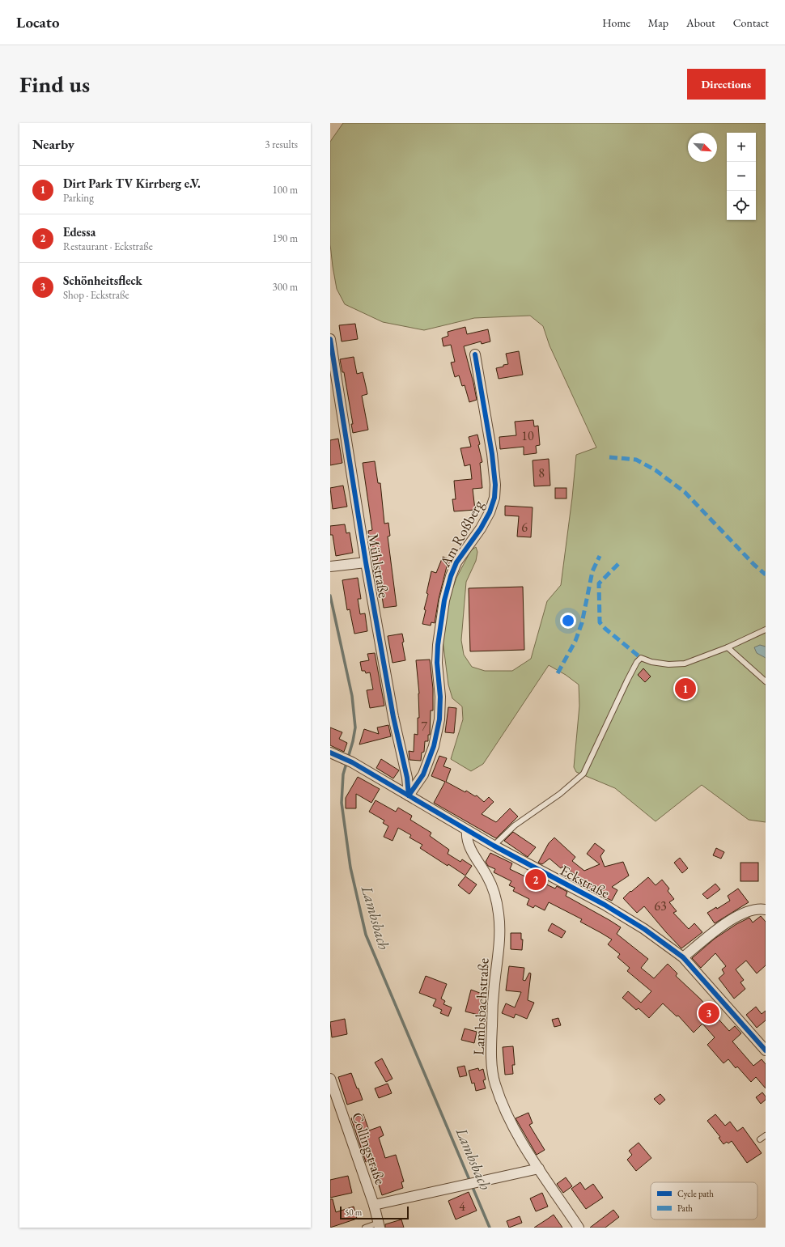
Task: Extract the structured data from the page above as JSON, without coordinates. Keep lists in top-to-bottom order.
{
  "streets": {
    "street": [
      "Am Roßberg",
      "Mühlstraße",
      "Eckstraße",
      "Lambsbachstraße",
      "Collingstraße"
    ]
  },
  "crossings": [
    ["Am Roßberg", "Mühlstraße"],
    ["Am Roßberg", "Eckstraße"],
    ["Mühlstraße", "Eckstraße"],
    ["Eckstraße", "Lambsbachstraße"]
  ],
  "water": ["Lambsbach"],
  "house_numbers": [
    "10",
    "8",
    "6",
    "7",
    "63",
    "4"
  ],
  "legend": ["Cycle path", "Path"],
  "scale_bar": "50 m",
  "north": "bottom right",
  "page": {
    "header": "Locato",
    "nav": [
      "Home",
      "Map",
      "About",
      "Contact"
    ],
    "buttons": "Directions",
    "title": "Find us",
    "heading": ["Nearby", "3 results"],
    "map_buttons": ["+", "−"],
    "list": [
      {
        "mark": "1",
        "name": "Dirt Park TV Kirrberg e.V.",
        "note": "Parking",
        "value": "100 m"
      },
      {
        "mark": "2",
        "name": "Edessa",
        "note": "Restaurant · Eckstraße",
        "value": "190 m"
      },
      {
        "mark": "3",
        "name": "Schönheitsfleck",
        "note": "Shop · Eckstraße",
        "value": "300 m"
      }
    ],
    "pins": ["1", "2", "3"],
    "scale": "50 m"
  }
}
